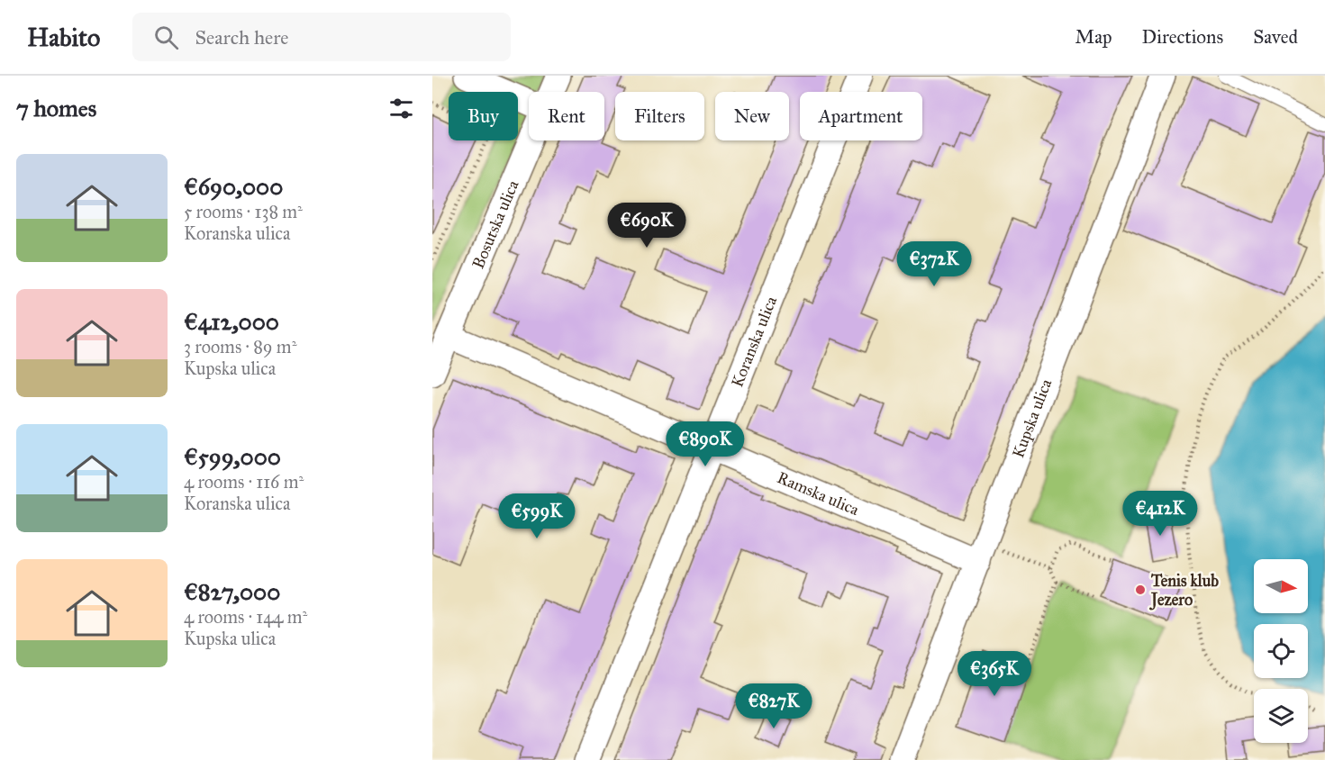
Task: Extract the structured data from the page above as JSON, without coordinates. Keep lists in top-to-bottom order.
{
  "streets": {
    "street": [
      "Bosutska ulica",
      "Koranska ulica",
      "Kupska ulica",
      "Ramska ulica"
    ]
  },
  "crossings": [
    ["Bosutska ulica", "Ramska ulica"],
    ["Koranska ulica", "Ramska ulica"],
    ["Kupska ulica", "Ramska ulica"]
  ],
  "places": ["Tenis klub Jezero"],
  "north": "right",
  "page": {
    "header": "Habito",
    "search": "Search here",
    "nav": ["Map", "Directions", "Saved"],
    "heading": "7 homes",
    "chip": [
      "Buy",
      "Rent",
      "Filters",
      "New",
      "Apartment"
    ],
    "list": [
      {
        "name": "€690,000",
        "note": "5 rooms · 138 m² · Koranska ulica"
      },
      {
        "name": "€412,000",
        "note": "3 rooms · 89 m² · Kupska ulica"
      },
      {
        "name": "€599,000",
        "note": "4 rooms · 116 m² · Koranska ulica"
      },
      {
        "name": "€827,000",
        "note": "4 rooms · 144 m² · Kupska ulica"
      }
    ],
    "price": [
      "€690K",
      "€372K",
      "€890K",
      "€412K",
      "€599K",
      "€365K",
      "€827K"
    ]
  }
}
